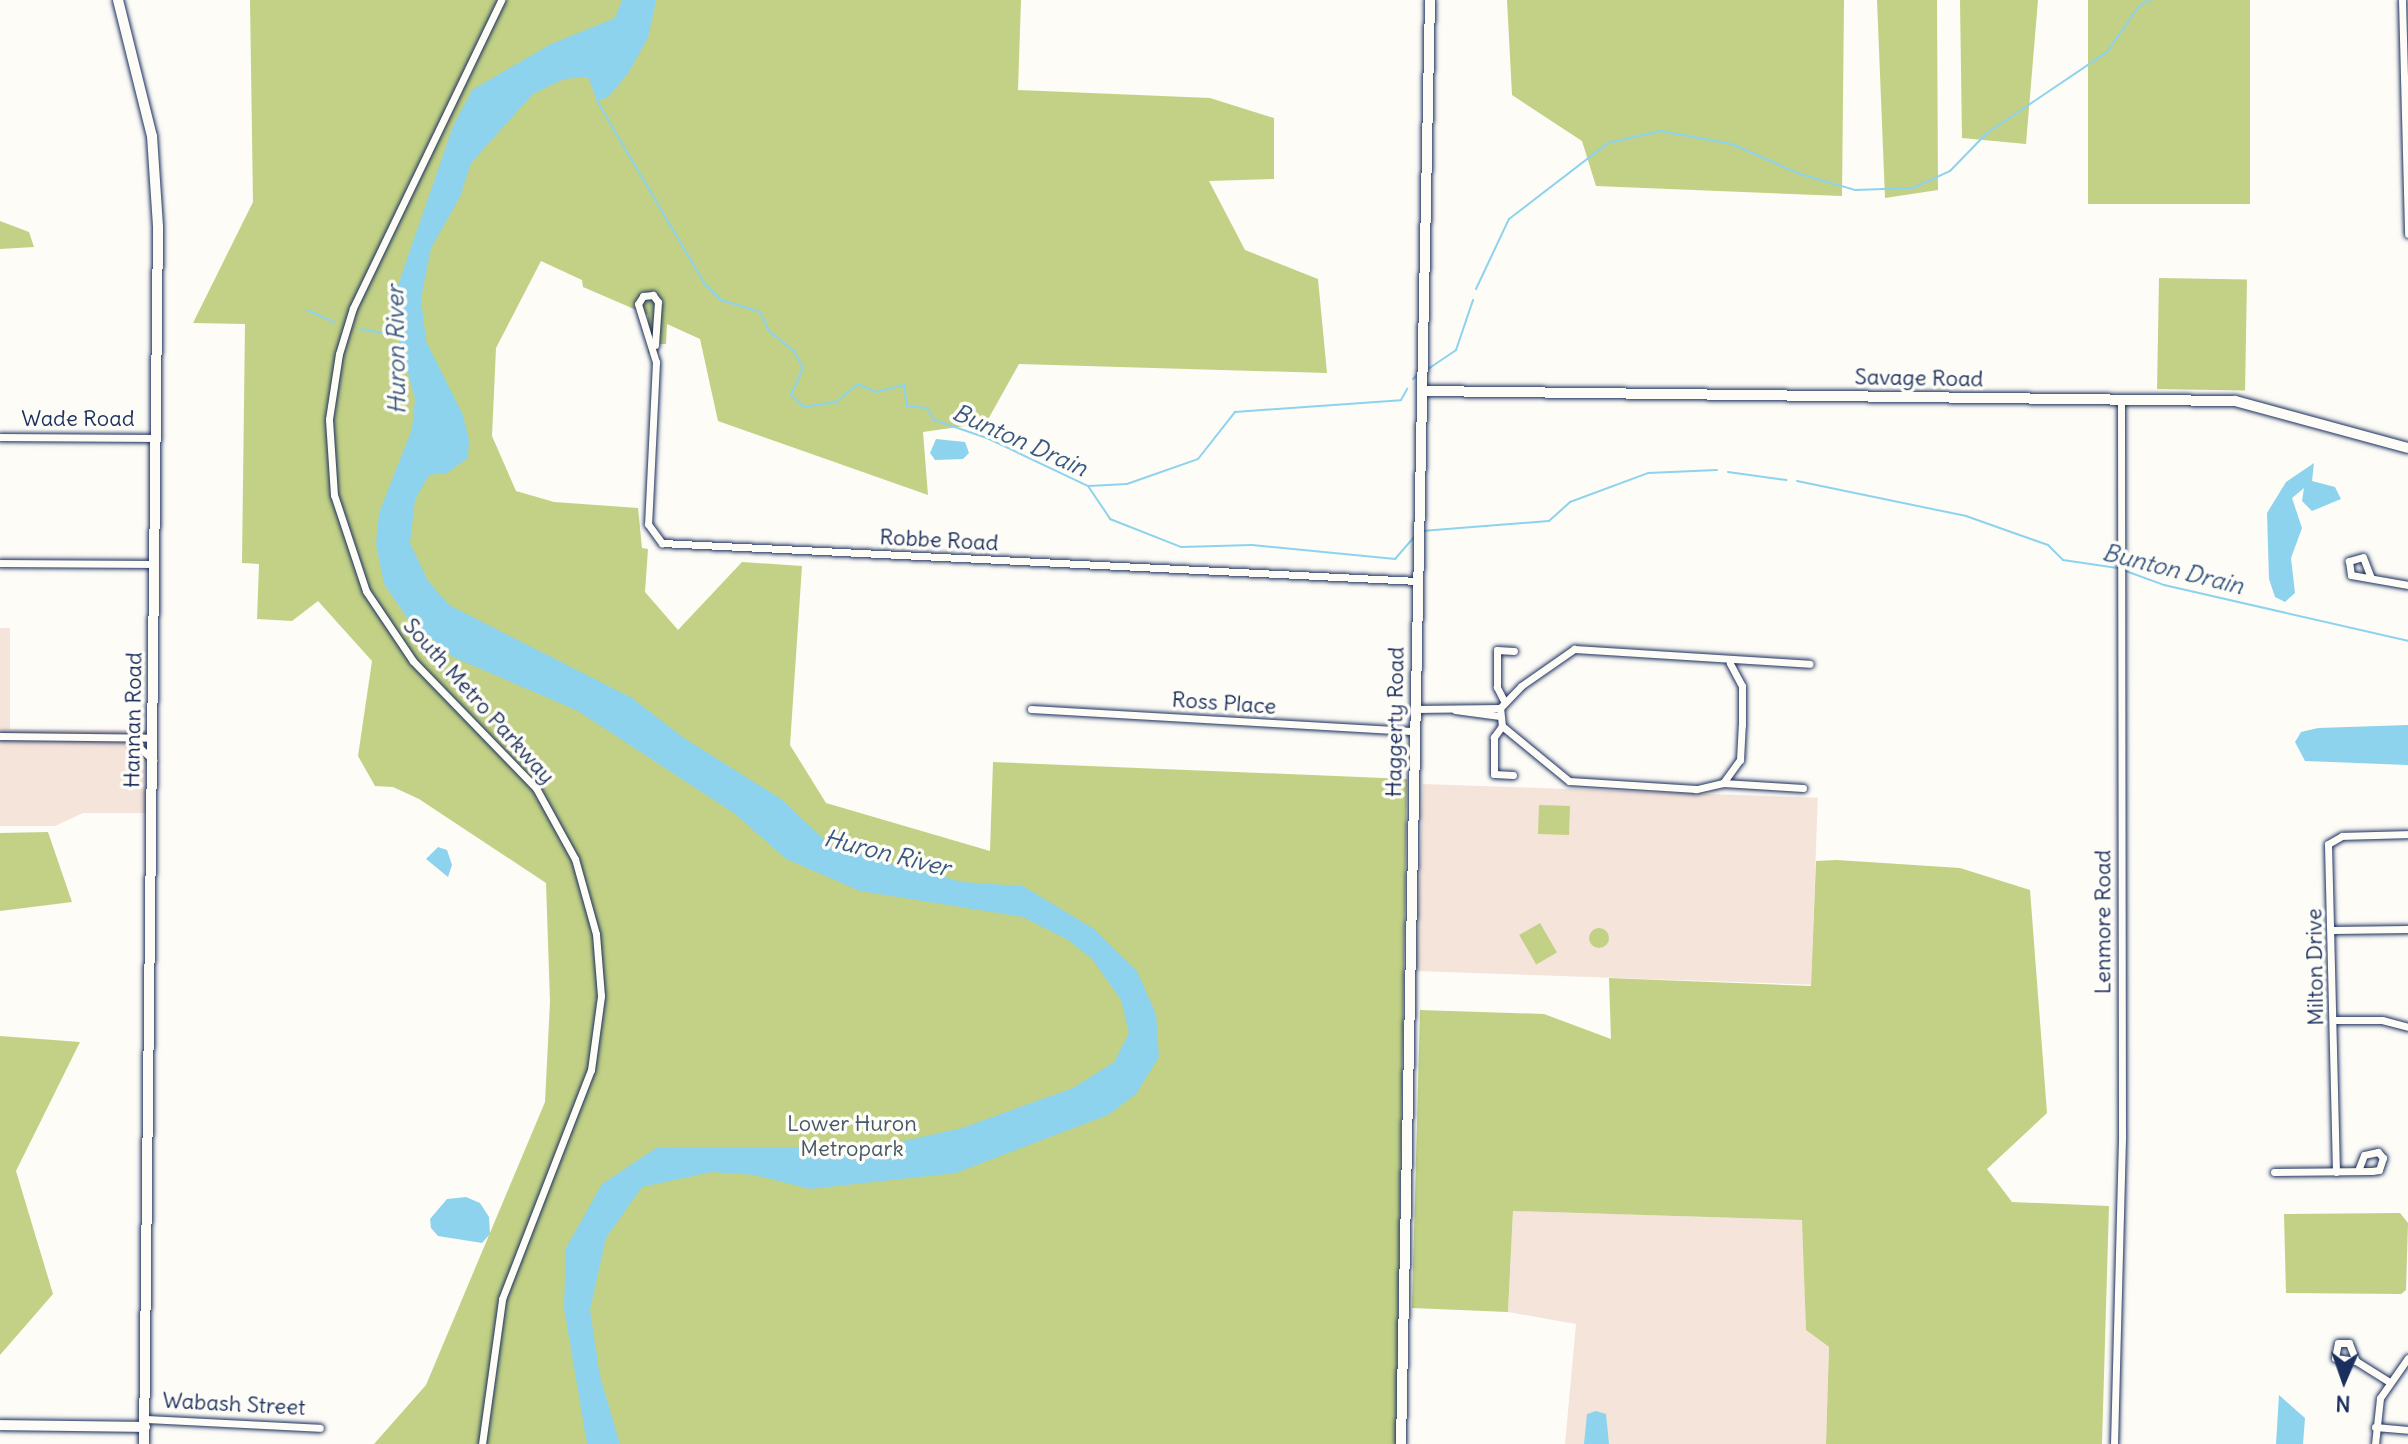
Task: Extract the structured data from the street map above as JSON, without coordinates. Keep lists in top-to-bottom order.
{
  "streets": {
    "street": [
      "Savage Road",
      "Wade Road",
      "Robbe Road",
      "South Metro Parkway",
      "Ross Place",
      "Hannan Road",
      "Haggerty Road",
      "Lenmore Road",
      "Milton Drive",
      "Wabash Street"
    ]
  },
  "crossings": [
    ["Savage Road", "Haggerty Road"],
    ["Savage Road", "Lenmore Road"],
    ["Wade Road", "Hannan Road"],
    ["Robbe Road", "Haggerty Road"],
    ["Ross Place", "Haggerty Road"],
    ["Hannan Road", "Wabash Street"]
  ],
  "water": ["Huron River", "Bunton Drain"],
  "parks": ["Lower Huron Metropark"],
  "north": "bottom"
}
